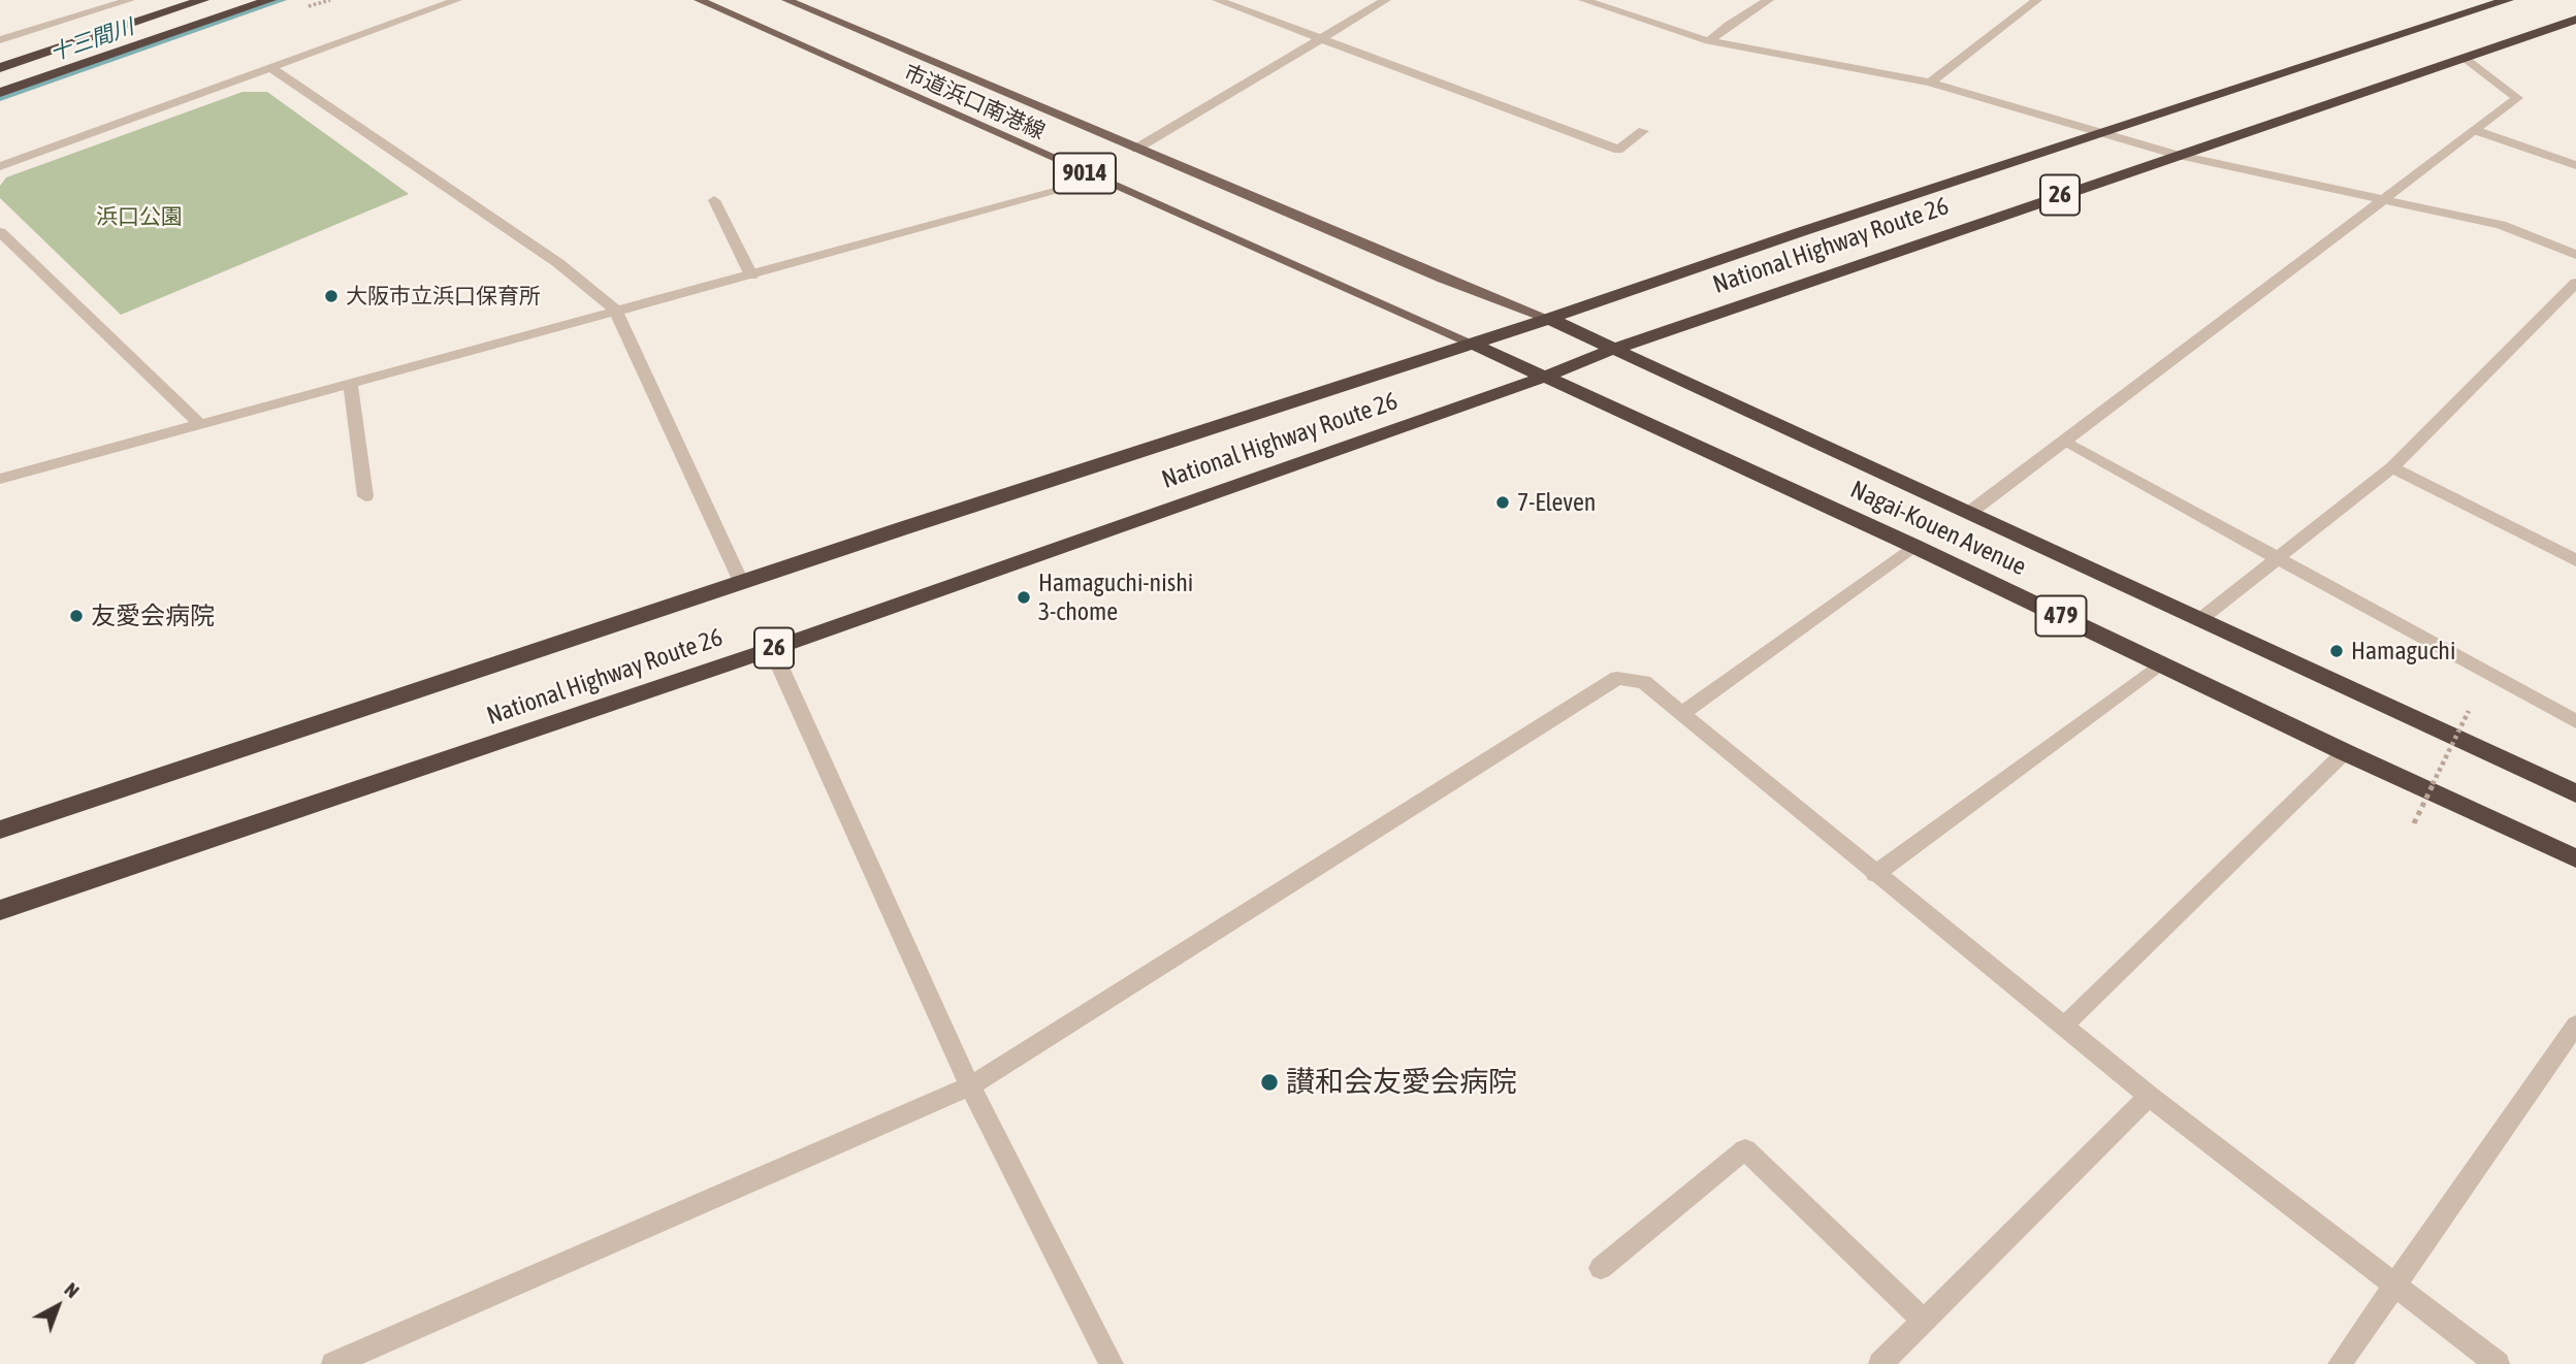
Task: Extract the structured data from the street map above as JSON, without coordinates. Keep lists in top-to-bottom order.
{
  "streets": {
    "highway": [
      "26",
      "National Highway Route 26",
      "Nagai-Kouen Avenue",
      "479"
    ],
    "main road": ["市道浜口南港線", "9014"]
  },
  "crossings": [
    ["市道浜口南港線", "National Highway Route 26"],
    ["市道浜口南港線", "Nagai-Kouen Avenue"],
    ["National Highway Route 26", "Nagai-Kouen Avenue"]
  ],
  "water": ["十三間川"],
  "parks": ["浜口公園"],
  "places": [
    "大阪市立浜口保育所",
    "7-Eleven",
    "Hamaguchi-nishi 3-chome",
    "友愛会病院",
    "Hamaguchi",
    "讃和会友愛会病院"
  ],
  "north": "top right"
}
